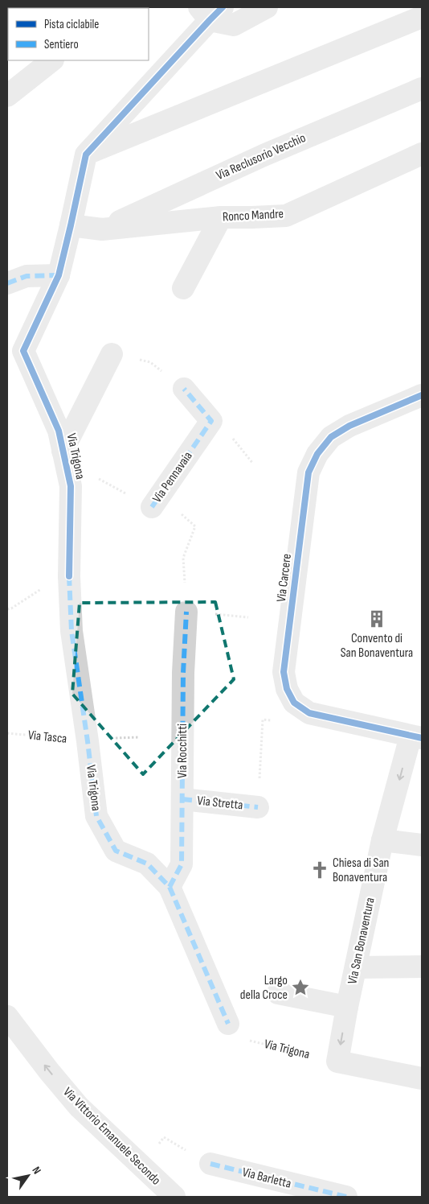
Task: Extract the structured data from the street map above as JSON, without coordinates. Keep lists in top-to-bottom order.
{
  "streets": {
    "street": [
      "Via Reclusorio Vecchio",
      "Ronco Mandre",
      "Via Trigona",
      "Via Pennavaia",
      "Via Carcere",
      "Via Rocchitti",
      "Via Stretta",
      "Via San Bonaventura",
      "Via Vittorio Emanuele Secondo",
      "Via Barletta"
    ],
    "path": ["Via Tasca"]
  },
  "crossings": [
    ["Via Reclusorio Vecchio", "Ronco Mandre"],
    ["Ronco Mandre", "Via Trigona"],
    ["Via Trigona", "Via Tasca"],
    ["Via Trigona", "Via Rocchitti"],
    ["Via Trigona", "Via San Bonaventura"],
    ["Via Carcere", "Via San Bonaventura"],
    ["Via Rocchitti", "Via Stretta"]
  ],
  "one_way": ["Via San Bonaventura", "Via Vittorio Emanuele Secondo"],
  "places": {
    "building": ["Convento di San Bonaventura"],
    "church": ["Chiesa di San Bonaventura"],
    "place": ["Largo della Croce"]
  },
  "legend": ["Pista ciclabile", "Sentiero"],
  "north": "top right"
}
